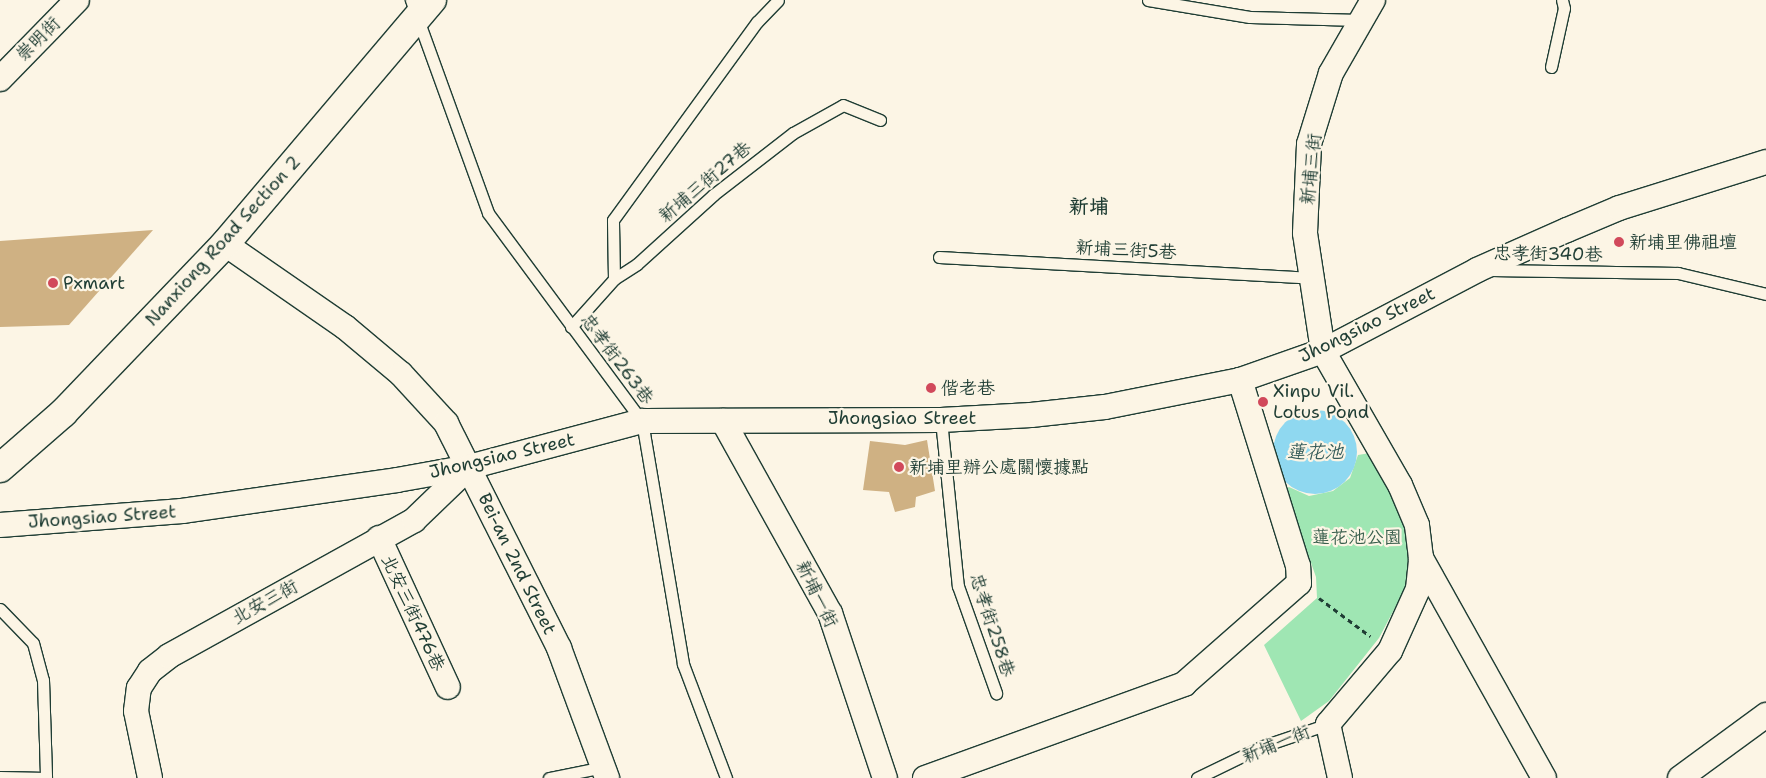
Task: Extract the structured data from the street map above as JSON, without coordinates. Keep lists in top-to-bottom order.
{
  "streets": {
    "main road": ["Nanxiong Road Section 2"],
    "street": [
      "崇明街",
      "新埔三街",
      "Jhongsiao Street",
      "Bei-an 2nd Street",
      "新埔一街",
      "北安三街",
      "北安三街476巷"
    ],
    "lane": [
      "新埔三街27巷",
      "新埔三街5巷",
      "忠孝街340巷",
      "忠孝街263巷",
      "忠孝街258巷"
    ]
  },
  "crossings": [
    ["新埔三街", "新埔三街5巷"],
    ["新埔三街", "Jhongsiao Street"],
    ["新埔三街27巷", "忠孝街263巷"],
    ["Nanxiong Road Section 2", "忠孝街263巷"],
    ["Nanxiong Road Section 2", "Bei-an 2nd Street"],
    ["忠孝街340巷", "Jhongsiao Street"],
    ["Jhongsiao Street", "忠孝街263巷"],
    ["Jhongsiao Street", "Bei-an 2nd Street"],
    ["Jhongsiao Street", "新埔一街"],
    ["Jhongsiao Street", "北安三街"],
    ["Jhongsiao Street", "忠孝街258巷"],
    ["Bei-an 2nd Street", "北安三街"],
    ["北安三街", "北安三街476巷"]
  ],
  "districts": ["新埔"],
  "water": ["蓮花池"],
  "parks": ["蓮花池公園"],
  "places": [
    "新埔里佛祖壇",
    "Pxmart",
    "偕老巷",
    "Xinpu Vil. Lotus Pond",
    "新埔里辦公處關懷據點"
  ]
}
